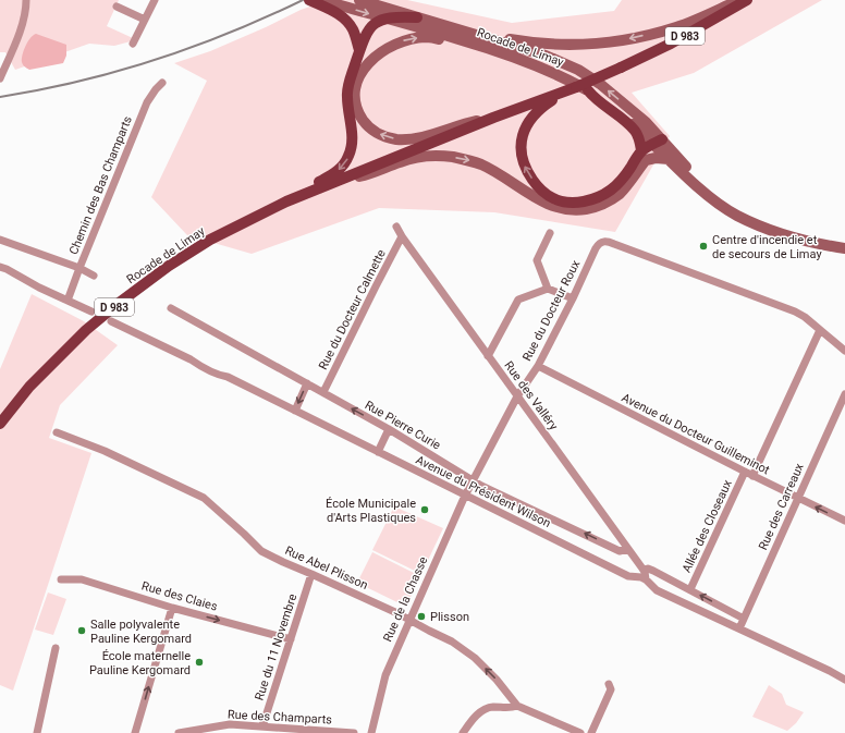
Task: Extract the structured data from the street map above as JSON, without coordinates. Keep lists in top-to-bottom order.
{
  "streets": {
    "main road": ["D 983", "Rocade de Limay"],
    "street": [
      "Chemin des Bas Champarts",
      "Rue du Docteur Calmette",
      "Rue du Docteur Roux",
      "Rue des Valléry",
      "Rue Pierre Curie",
      "Avenue du Docteur Guilleminot",
      "Avenue du Président Wilson",
      "Rue des Carreaux",
      "Allée des Closeaux",
      "Rue Abel Plisson",
      "Rue des Claies",
      "Rue de la Chasse",
      "Rue du 11 Novembre",
      "Rue des Champarts"
    ]
  },
  "crossings": [
    ["D 983", "Rocade de Limay"],
    ["Rue du Docteur Calmette", "Rue des Valléry"],
    ["Rue du Docteur Calmette", "Rue Pierre Curie"],
    ["Rue du Docteur Roux", "Rue des Valléry"],
    ["Rue du Docteur Roux", "Rue Pierre Curie"],
    ["Rue du Docteur Roux", "Avenue du Docteur Guilleminot"],
    ["Rue du Docteur Roux", "Rue de la Chasse"],
    ["Rue des Valléry", "Rue Pierre Curie"],
    ["Rue des Valléry", "Avenue du Président Wilson"],
    ["Rue Pierre Curie", "Rue de la Chasse"],
    ["Avenue du Docteur Guilleminot", "Rue des Carreaux"],
    ["Avenue du Docteur Guilleminot", "Allée des Closeaux"],
    ["Avenue du Président Wilson", "Rue des Carreaux"],
    ["Avenue du Président Wilson", "Rue de la Chasse"],
    ["Rue Abel Plisson", "Rue de la Chasse"],
    ["Rue Abel Plisson", "Rue du 11 Novembre"],
    ["Rue des Claies", "Rue du 11 Novembre"],
    ["Rue du 11 Novembre", "Rue des Champarts"]
  ],
  "one_way": ["Rue Pierre Curie", "Rue des Claies"],
  "places": [
    "Centre d'incendie et de secours de Limay",
    "École Municipale d'Arts Plastiques",
    "Plisson",
    "Salle polyvalente Pauline Kergomard",
    "École maternelle Pauline Kergomard"
  ]
}
